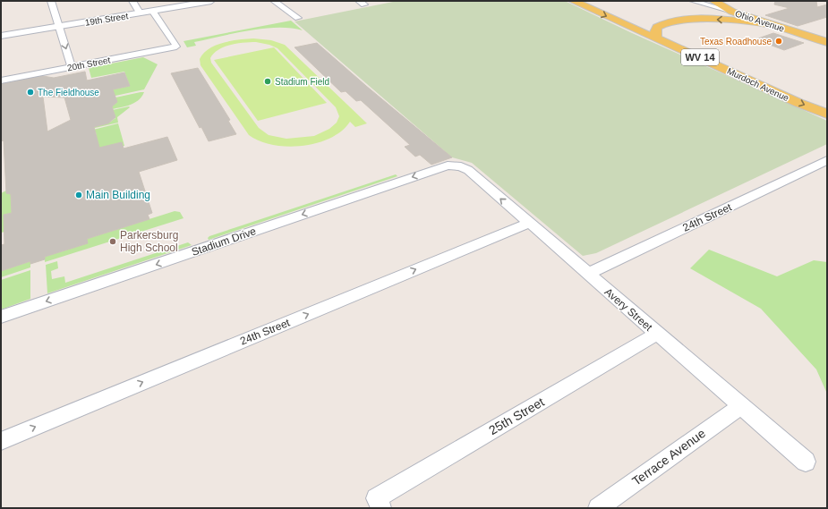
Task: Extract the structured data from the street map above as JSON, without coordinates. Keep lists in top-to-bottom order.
{
  "streets": {
    "main road": ["Ohio Avenue", "WV 14", "Murdoch Avenue"],
    "street": [
      "19th Street",
      "20th Street",
      "24th Street",
      "Stadium Drive",
      "Avery Street",
      "25th Street",
      "Terrace Avenue"
    ]
  },
  "crossings": [
    ["19th Street", "20th Street"],
    ["24th Street", "Avery Street"],
    ["Stadium Drive", "Avery Street"],
    ["Avery Street", "25th Street"],
    ["Avery Street", "Terrace Avenue"]
  ],
  "one_way": ["Murdoch Avenue", "24th Street", "Stadium Drive"],
  "places": [
    "Texas Roadhouse",
    "Stadium Field",
    "The Fieldhouse",
    "Main Building",
    "Parkersburg High School"
  ]
}
